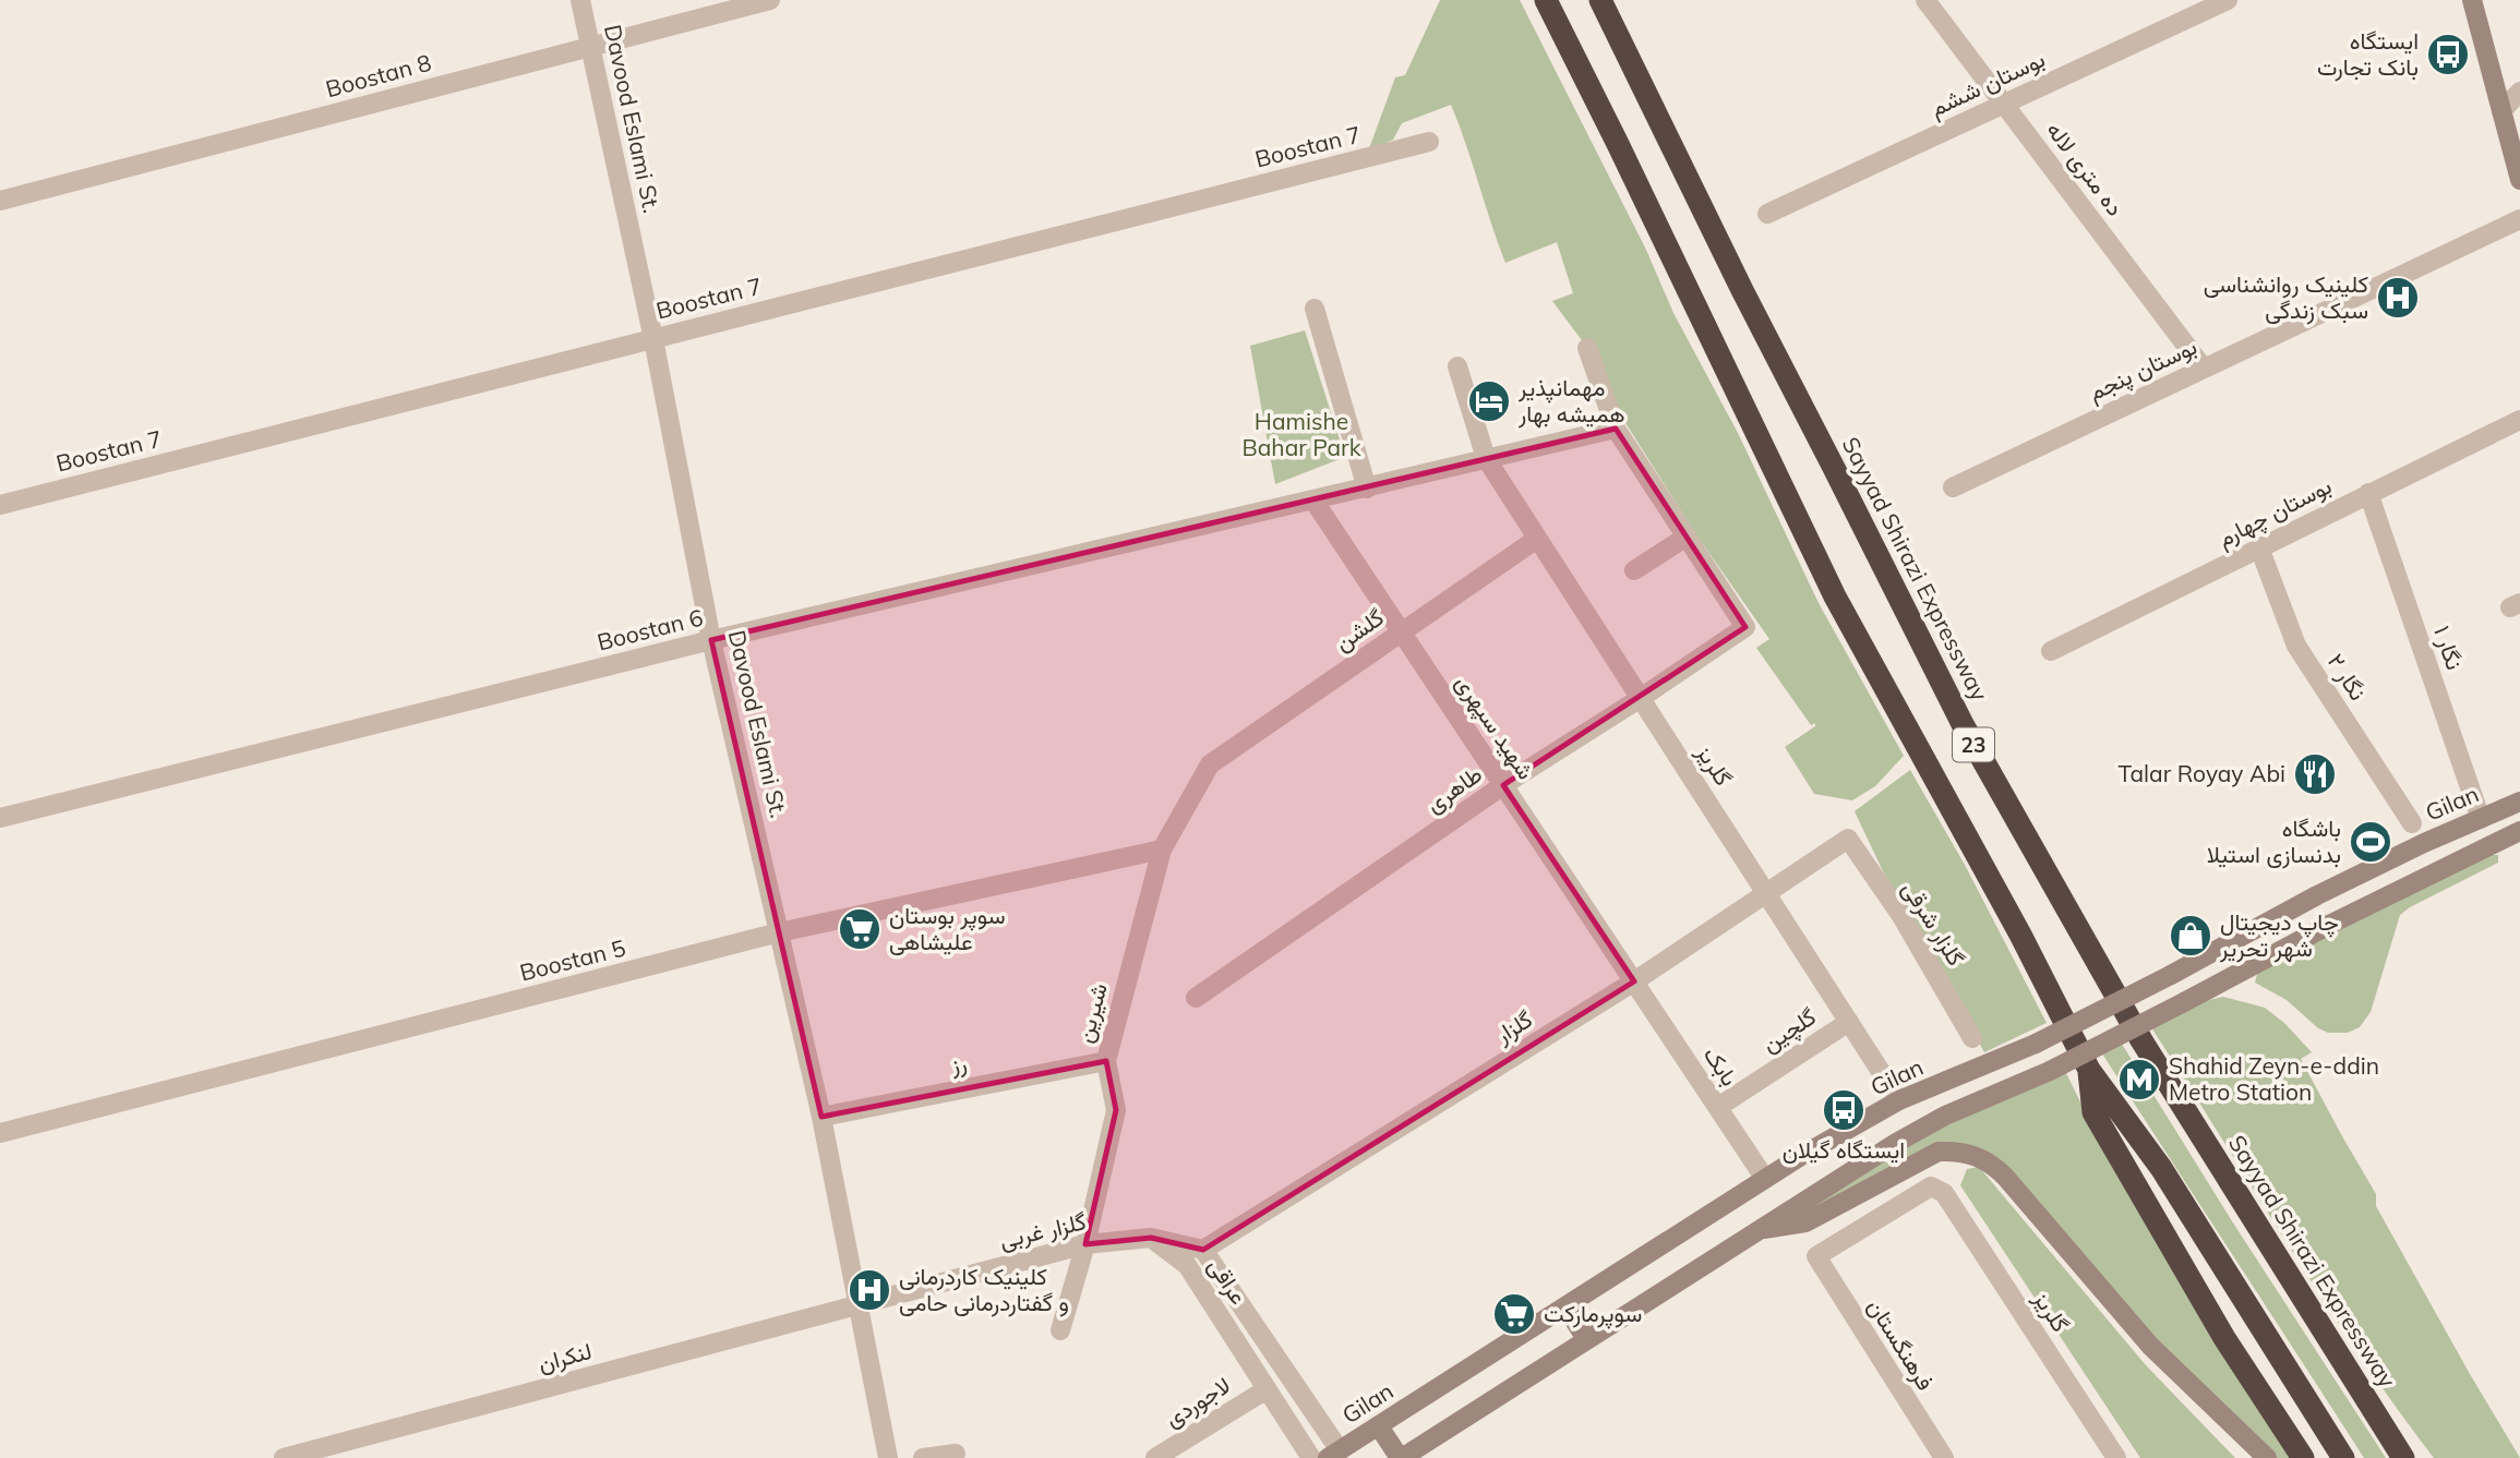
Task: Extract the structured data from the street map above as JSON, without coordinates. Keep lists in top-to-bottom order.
{
  "streets": {
    "highway": ["Sayyad Shirazi Expressway", "23"],
    "main road": ["Gilan"],
    "street": [
      "Boostan 8",
      "بوستان ششم",
      "Davood Eslami St.",
      "Boostan 7",
      "ده متری لاله",
      "بوستان پنجم",
      "بوستان چهارم",
      "Boostan 6",
      "گلشن",
      "نگار ۱",
      "نگار ۲",
      "شهید سپهری",
      "گلریز",
      "طاهری",
      "گلزار شرقی",
      "Boostan 5",
      "شیرین",
      "گلزار",
      "گلچین",
      "رز",
      "بابک",
      "گلزار غربی",
      "عراقی",
      "فرهنگستان",
      "لنکران",
      "لاجوردی"
    ]
  },
  "crossings": [
    ["Boostan 8", "Davood Eslami St."],
    ["بوستان ششم", "ده متری لاله"],
    ["Davood Eslami St.", "Boostan 7"],
    ["Davood Eslami St.", "Boostan 6"],
    ["Davood Eslami St.", "Boostan 5"],
    ["Davood Eslami St.", "رز"],
    ["Davood Eslami St.", "گلزار غربی"],
    ["Davood Eslami St.", "لنکران"],
    ["ده متری لاله", "بوستان پنجم"],
    ["بوستان چهارم", "نگار ۱"],
    ["بوستان چهارم", "نگار ۲"],
    ["Boostan 6", "شهید سپهری"],
    ["Boostan 6", "گلریز"],
    ["گلشن", "شهید سپهری"],
    ["گلشن", "گلریز"],
    ["گلشن", "شیرین"],
    ["نگار ۱", "Gilan"],
    ["شهید سپهری", "طاهری"],
    ["شهید سپهری", "گلزار"],
    ["شهید سپهری", "بابک"],
    ["گلریز", "طاهری"],
    ["گلریز", "Gilan"],
    ["گلریز", "گلزار"],
    ["گلریز", "گلچین"],
    ["گلریز", "فرهنگستان"],
    ["Gilan", "بابک"],
    ["Gilan", "عراقی"],
    ["گلزار شرقی", "گلزار"],
    ["Boostan 5", "شیرین"],
    ["شیرین", "رز"],
    ["شیرین", "گلزار غربی"],
    ["گلزار", "بابک"],
    ["گلزار", "عراقی"],
    ["گلچین", "بابک"],
    ["گلزار غربی", "عراقی"],
    ["گلزار غربی", "لنکران"],
    ["عراقی", "لاجوردی"]
  ],
  "parks": ["Hamishe Bahar Park"],
  "places": {
    "bus stop": ["ایستگاه بانک تجارت", "ایستگاه گیلان"],
    "hospital": ["کلینیک روانشناسی سبک زندگی", "کلینیک کاردرمانی و گفتاردرمانی حامی"],
    "hotel": ["مهمانپذیر همیشه بهار"],
    "restaurant": ["Talar Royay Abi"],
    "sports": ["باشگاه بدنسازی استیلا"],
    "supermarket": ["سوپر بوستان علیشاهی", "سوپرمارکت"],
    "shop": ["چاپ دیجیتال شهر تحریر"],
    "metro station": ["Shahid Zeyn-e-ddin Metro Station"]
  }
}
